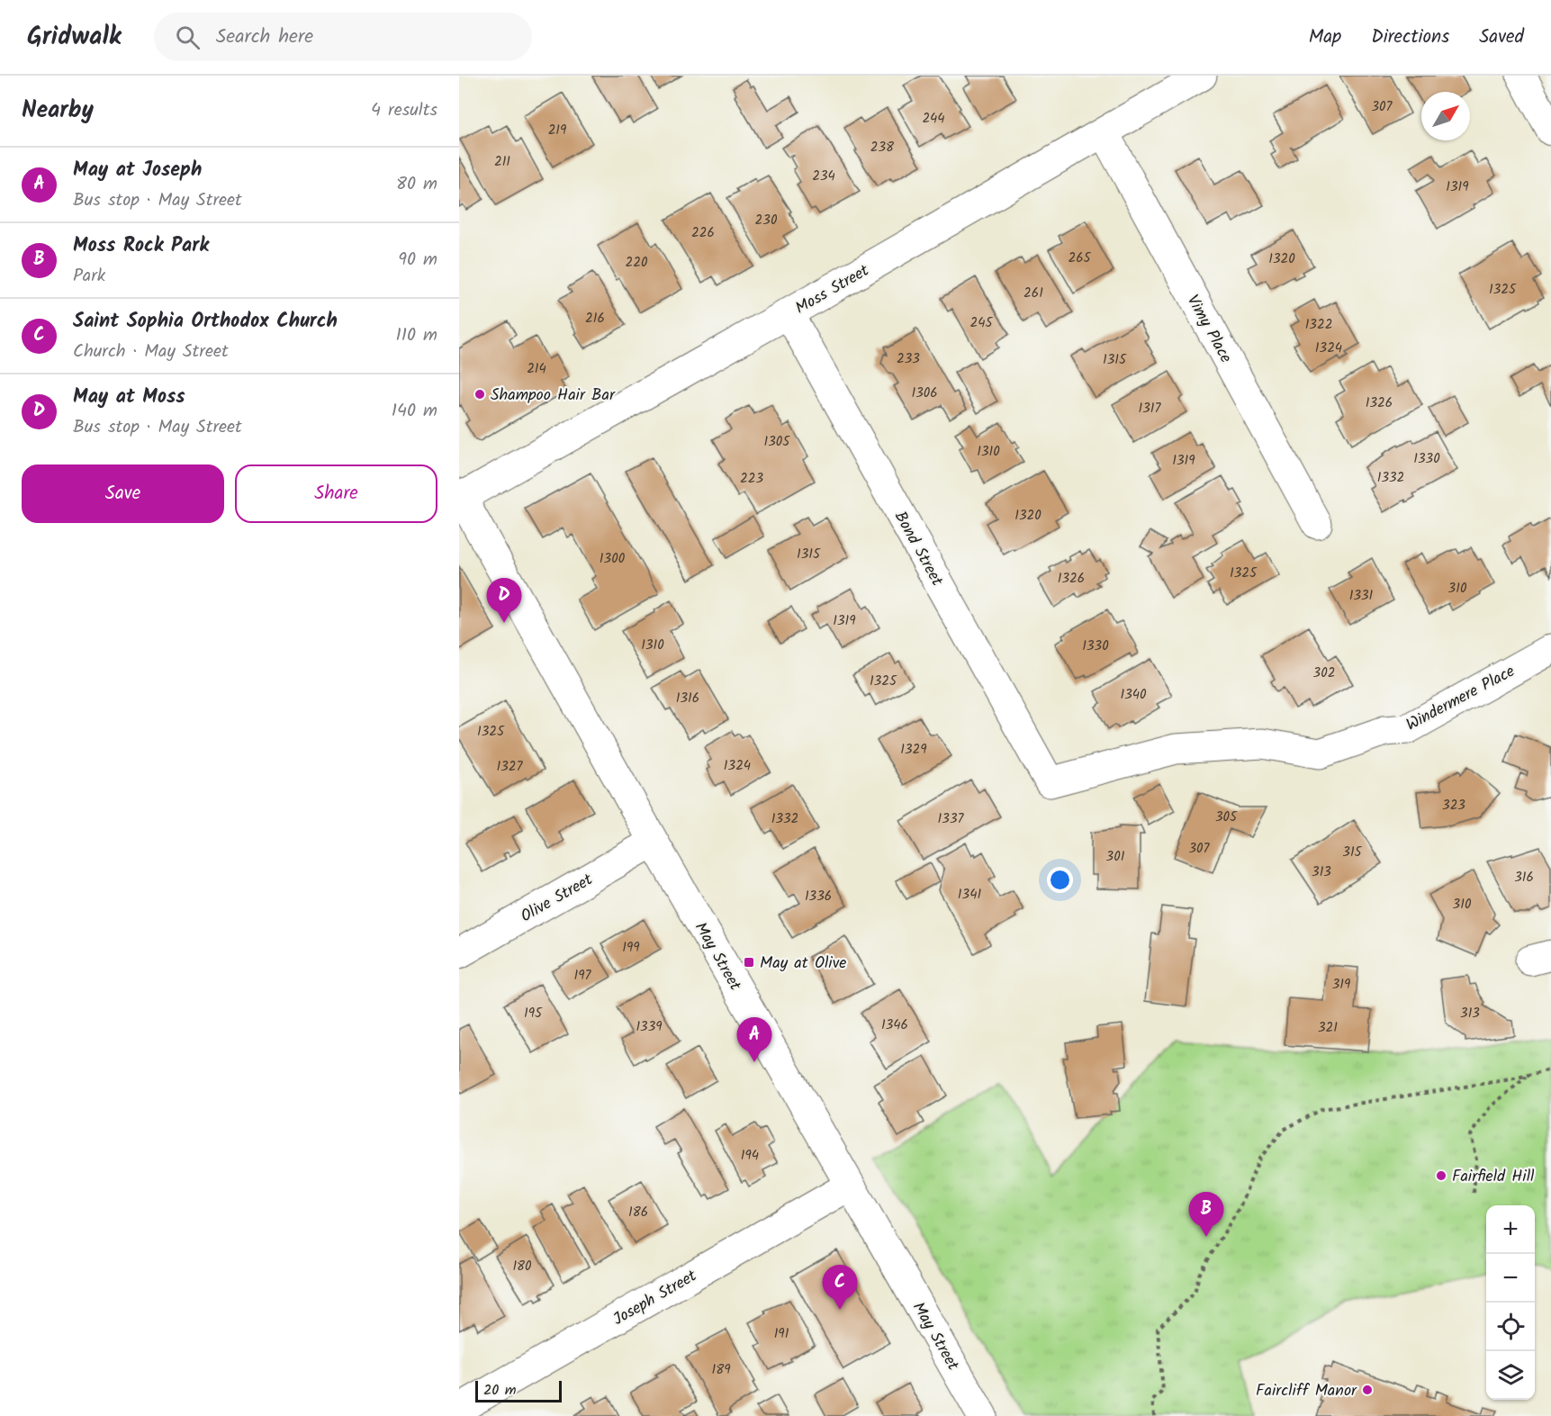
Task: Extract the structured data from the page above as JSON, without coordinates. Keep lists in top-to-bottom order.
{
  "streets": {
    "street": [
      "Moss Street",
      "Vimy Place",
      "Bond Street",
      "Windermere Place",
      "Olive Street",
      "May Street",
      "Joseph Street"
    ]
  },
  "crossings": [
    ["Moss Street", "Vimy Place"],
    ["Moss Street", "Bond Street"],
    ["Moss Street", "May Street"],
    ["Bond Street", "Windermere Place"],
    ["Olive Street", "May Street"],
    ["May Street", "Joseph Street"]
  ],
  "places": {
    "other": ["Shampoo Hair Bar", "Fairfield Hill", "Faircliff Manor"],
    "transit": ["May at Olive"]
  },
  "house_numbers": [
    "307",
    "244",
    "219",
    "238",
    "211",
    "234",
    "1319",
    "230",
    "226",
    "265",
    "1320",
    "220",
    "1325",
    "261",
    "216",
    "245",
    "1322",
    "1324",
    "233",
    "1315",
    "214",
    "1306",
    "1326",
    "1317",
    "1305",
    "1310",
    "1330",
    "1319",
    "1332",
    "223",
    "1320",
    "1315",
    "1300",
    "1325",
    "1326",
    "310",
    "1331",
    "1319",
    "1310",
    "1330",
    "302",
    "1325",
    "1340",
    "1316",
    "1325",
    "1329",
    "1324",
    "1327",
    "323",
    "305",
    "1332",
    "1337",
    "307",
    "315",
    "301",
    "313",
    "316",
    "1341",
    "1336",
    "310",
    "199",
    "197",
    "319",
    "195",
    "313",
    "1346",
    "1339",
    "321",
    "194",
    "186",
    "180",
    "191",
    "189"
  ],
  "scale_bar": "20 m",
  "north": "top right",
  "page": {
    "header": "Gridwalk",
    "search": "Search here",
    "nav": ["Map", "Directions", "Saved"],
    "heading": ["Nearby", "4 results"],
    "list": [
      {
        "mark": "A",
        "name": "May at Joseph",
        "note": "Bus stop · May Street",
        "value": "80 m"
      },
      {
        "mark": "B",
        "name": "Moss Rock Park",
        "note": "Park",
        "value": "90 m"
      },
      {
        "mark": "C",
        "name": "Saint Sophia Orthodox Church",
        "note": "Church · May Street",
        "value": "110 m"
      },
      {
        "mark": "D",
        "name": "May at Moss",
        "note": "Bus stop · May Street",
        "value": "140 m"
      }
    ],
    "buttons": ["Save", "Share"],
    "pins": [
      "D",
      "A",
      "B",
      "C"
    ],
    "map_buttons": ["+", "−"],
    "scale": "20 m"
  }
}
